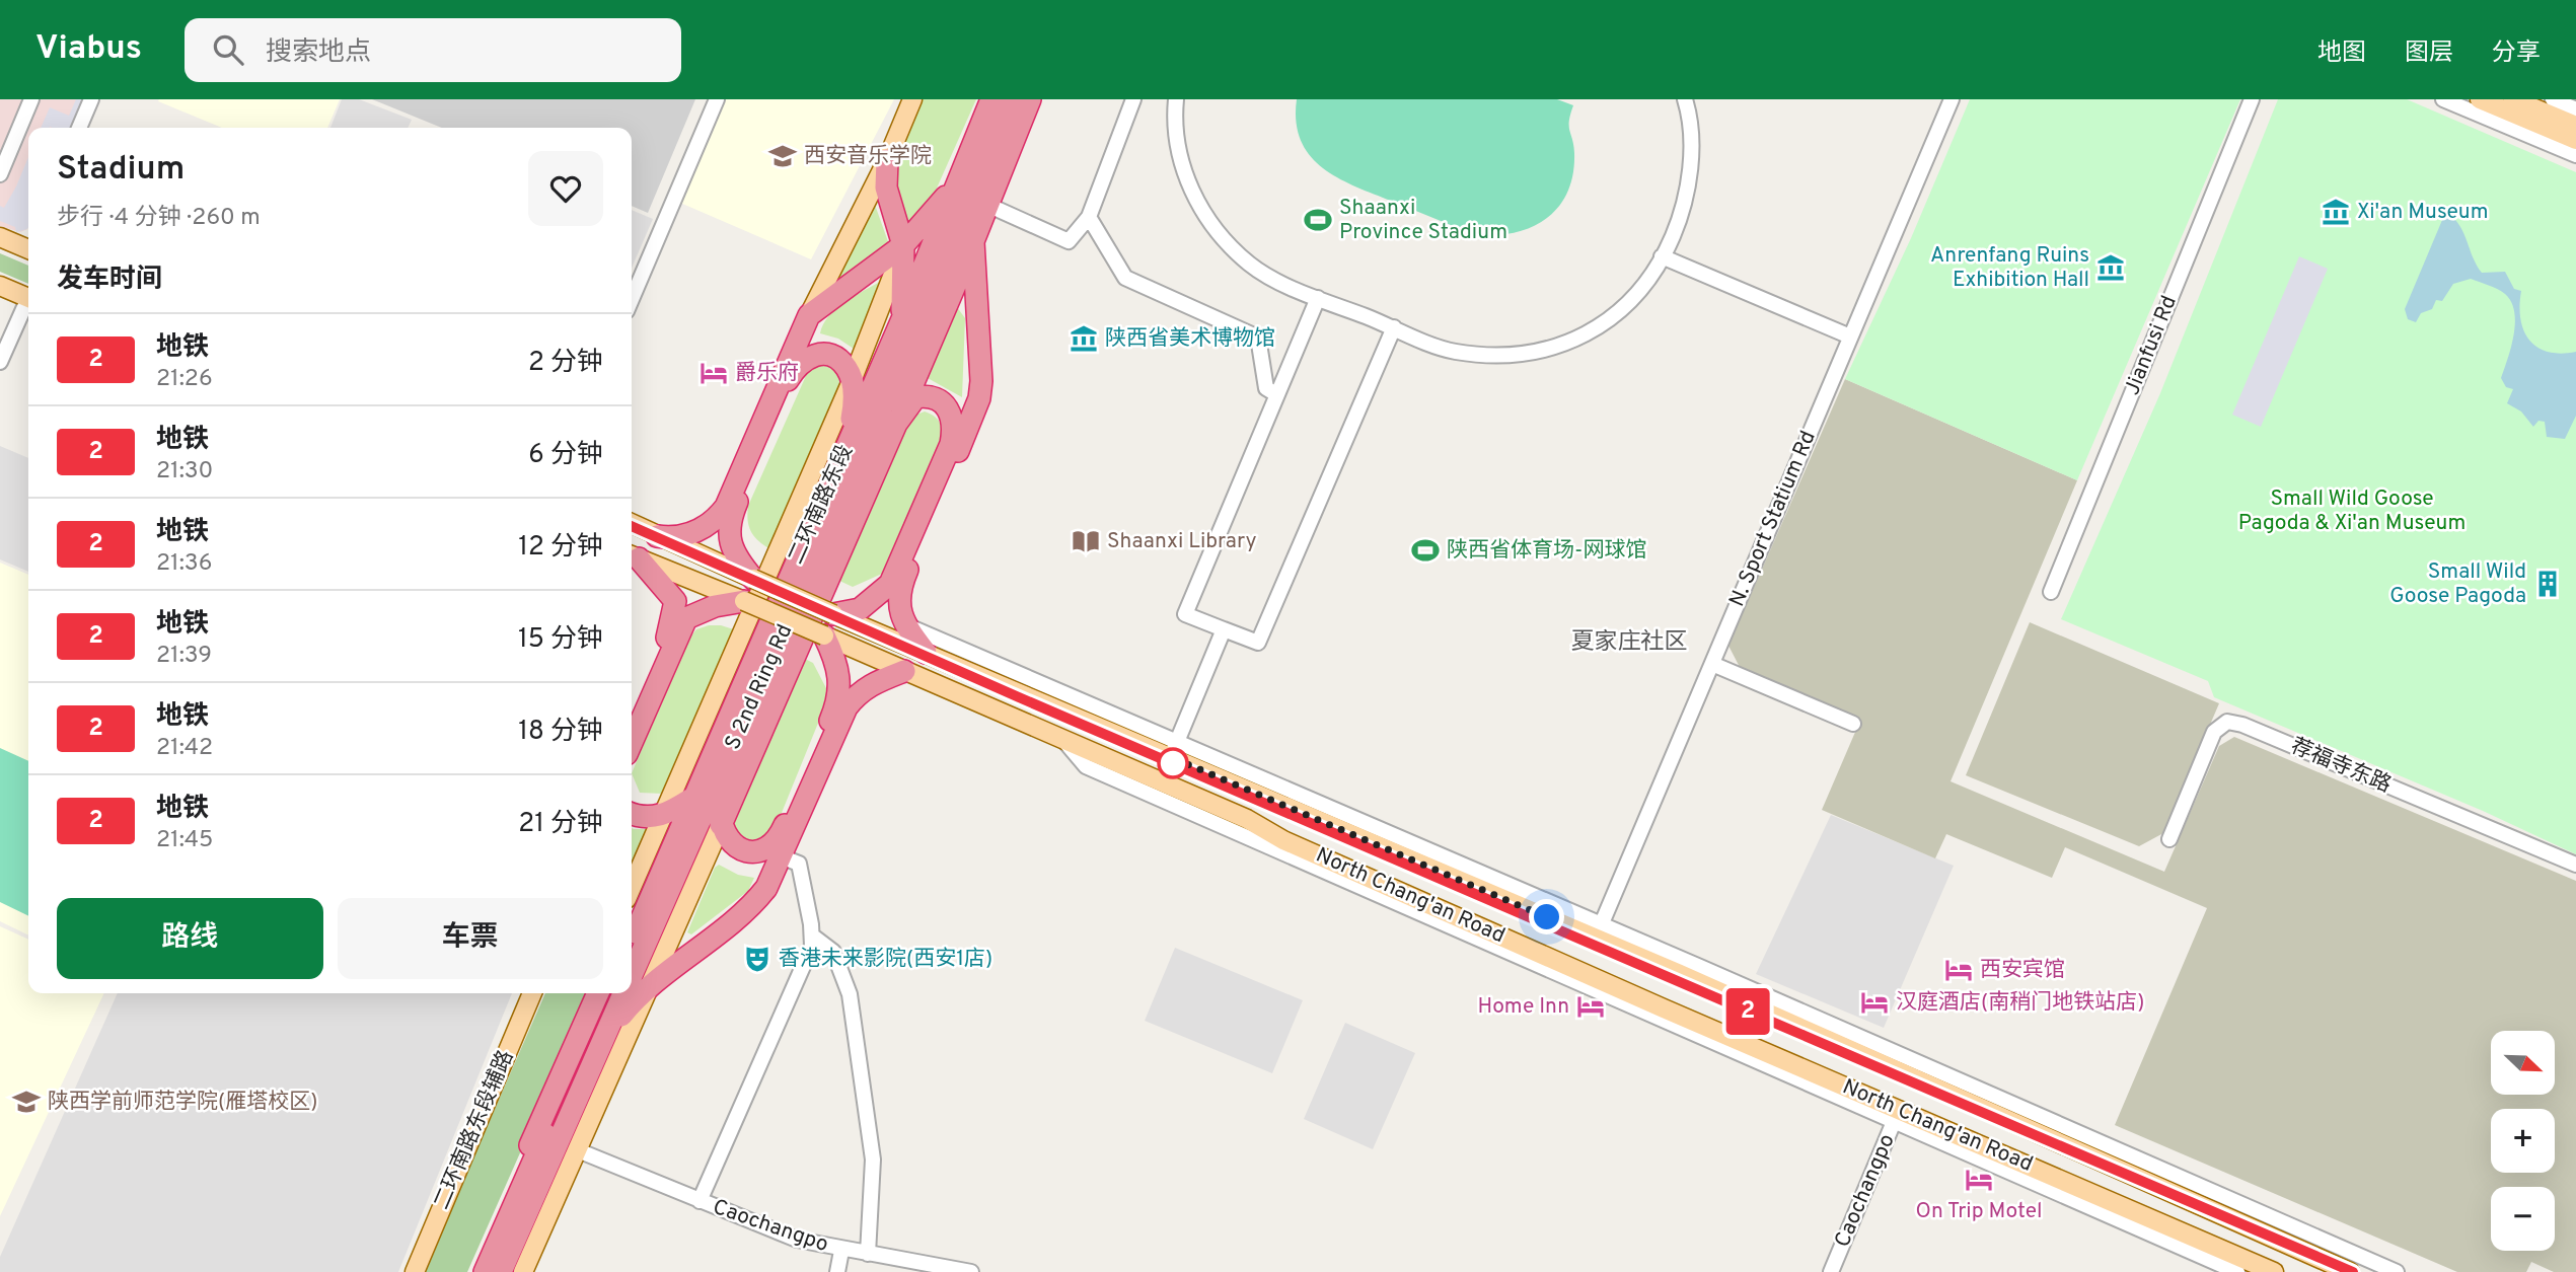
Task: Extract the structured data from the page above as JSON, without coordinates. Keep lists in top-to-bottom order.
{
  "streets": {
    "highway": ["二环南路东段", "S 2nd Ring Rd"],
    "main road": ["North Chang'an Road", "二环南路东段辅路"],
    "street": [
      "Jianfusi Rd",
      "N. Sport Statium Rd",
      "荐福寺东路",
      "Caochangpo"
    ]
  },
  "crossings": [
    ["N. Sport Statium Rd", "North Chang'an Road"],
    ["North Chang'an Road", "Caochangpo"]
  ],
  "districts": ["夏家庄社区"],
  "parks": ["Small Wild Goose Pagoda & Xi'an Museum"],
  "places": {
    "school or university": ["西安音乐学院", "陕西学前师范学院(雁塔校区)"],
    "museum": ["Xi'an Museum", "Anrenfang Ruins Exhibition Hall", "陕西省美术博物馆"],
    "sports": ["Shaanxi Province Stadium", "陕西省体育场-网球馆"],
    "hotel": [
      "爵乐府",
      "西安宾馆",
      "汉庭酒店(南稍门地铁站店)",
      "Home Inn",
      "On Trip Motel"
    ],
    "library": ["Shaanxi Library"],
    "building": ["Small Wild Goose Pagoda"],
    "theatre": ["香港未来影院(西安1店)"]
  },
  "lines": ["metro line 2"],
  "north": "bottom right",
  "page": {
    "header": "Viabus",
    "search": "搜索地点",
    "nav": ["地图", "图层", "分享"],
    "on_map": "2",
    "heading": [
      ["Stadium", "步行 · 4 分钟 · 260 m"],
      "发车时间"
    ],
    "list": [
      {
        "mark": "2",
        "name": "地铁",
        "note": "21:26",
        "value": "2 分钟"
      },
      {
        "mark": "2",
        "name": "地铁",
        "note": "21:30",
        "value": "6 分钟"
      },
      {
        "mark": "2",
        "name": "地铁",
        "note": "21:36",
        "value": "12 分钟"
      },
      {
        "mark": "2",
        "name": "地铁",
        "note": "21:39",
        "value": "15 分钟"
      },
      {
        "mark": "2",
        "name": "地铁",
        "note": "21:42",
        "value": "18 分钟"
      },
      {
        "mark": "2",
        "name": "地铁",
        "note": "21:45",
        "value": "21 分钟"
      }
    ],
    "buttons": ["路线", "车票"],
    "map_buttons": ["+", "−"]
  }
}
